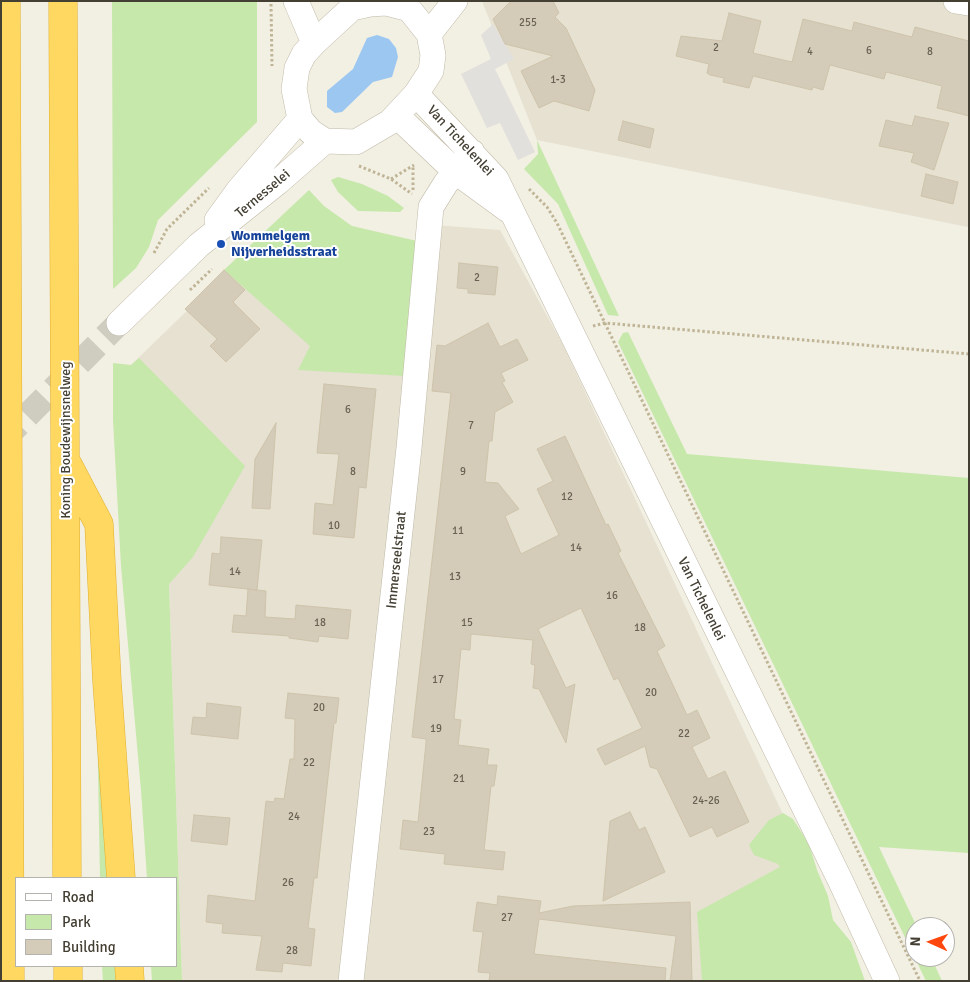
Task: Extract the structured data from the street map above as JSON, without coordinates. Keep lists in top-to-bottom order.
{
  "streets": {
    "highway": ["Koning Boudewijnsnelweg"],
    "street": ["Van Tichelenlei", "Ternesselei", "Immerseelstraat"]
  },
  "crossings": [
    ["Van Tichelenlei", "Ternesselei"],
    ["Van Tichelenlei", "Immerseelstraat"]
  ],
  "places": ["Wommelgem Nijverheidsstraat"],
  "house_numbers": [
    "255",
    "2",
    "6",
    "4",
    "8",
    "1-3",
    "2",
    "6",
    "7",
    "8",
    "9",
    "12",
    "10",
    "11",
    "14",
    "14",
    "13",
    "16",
    "18",
    "15",
    "18",
    "17",
    "20",
    "20",
    "19",
    "22",
    "22",
    "21",
    "24-26",
    "24",
    "23",
    "26",
    "27",
    "28"
  ],
  "legend": ["Road", "Park", "Building"],
  "north": "left"
}
